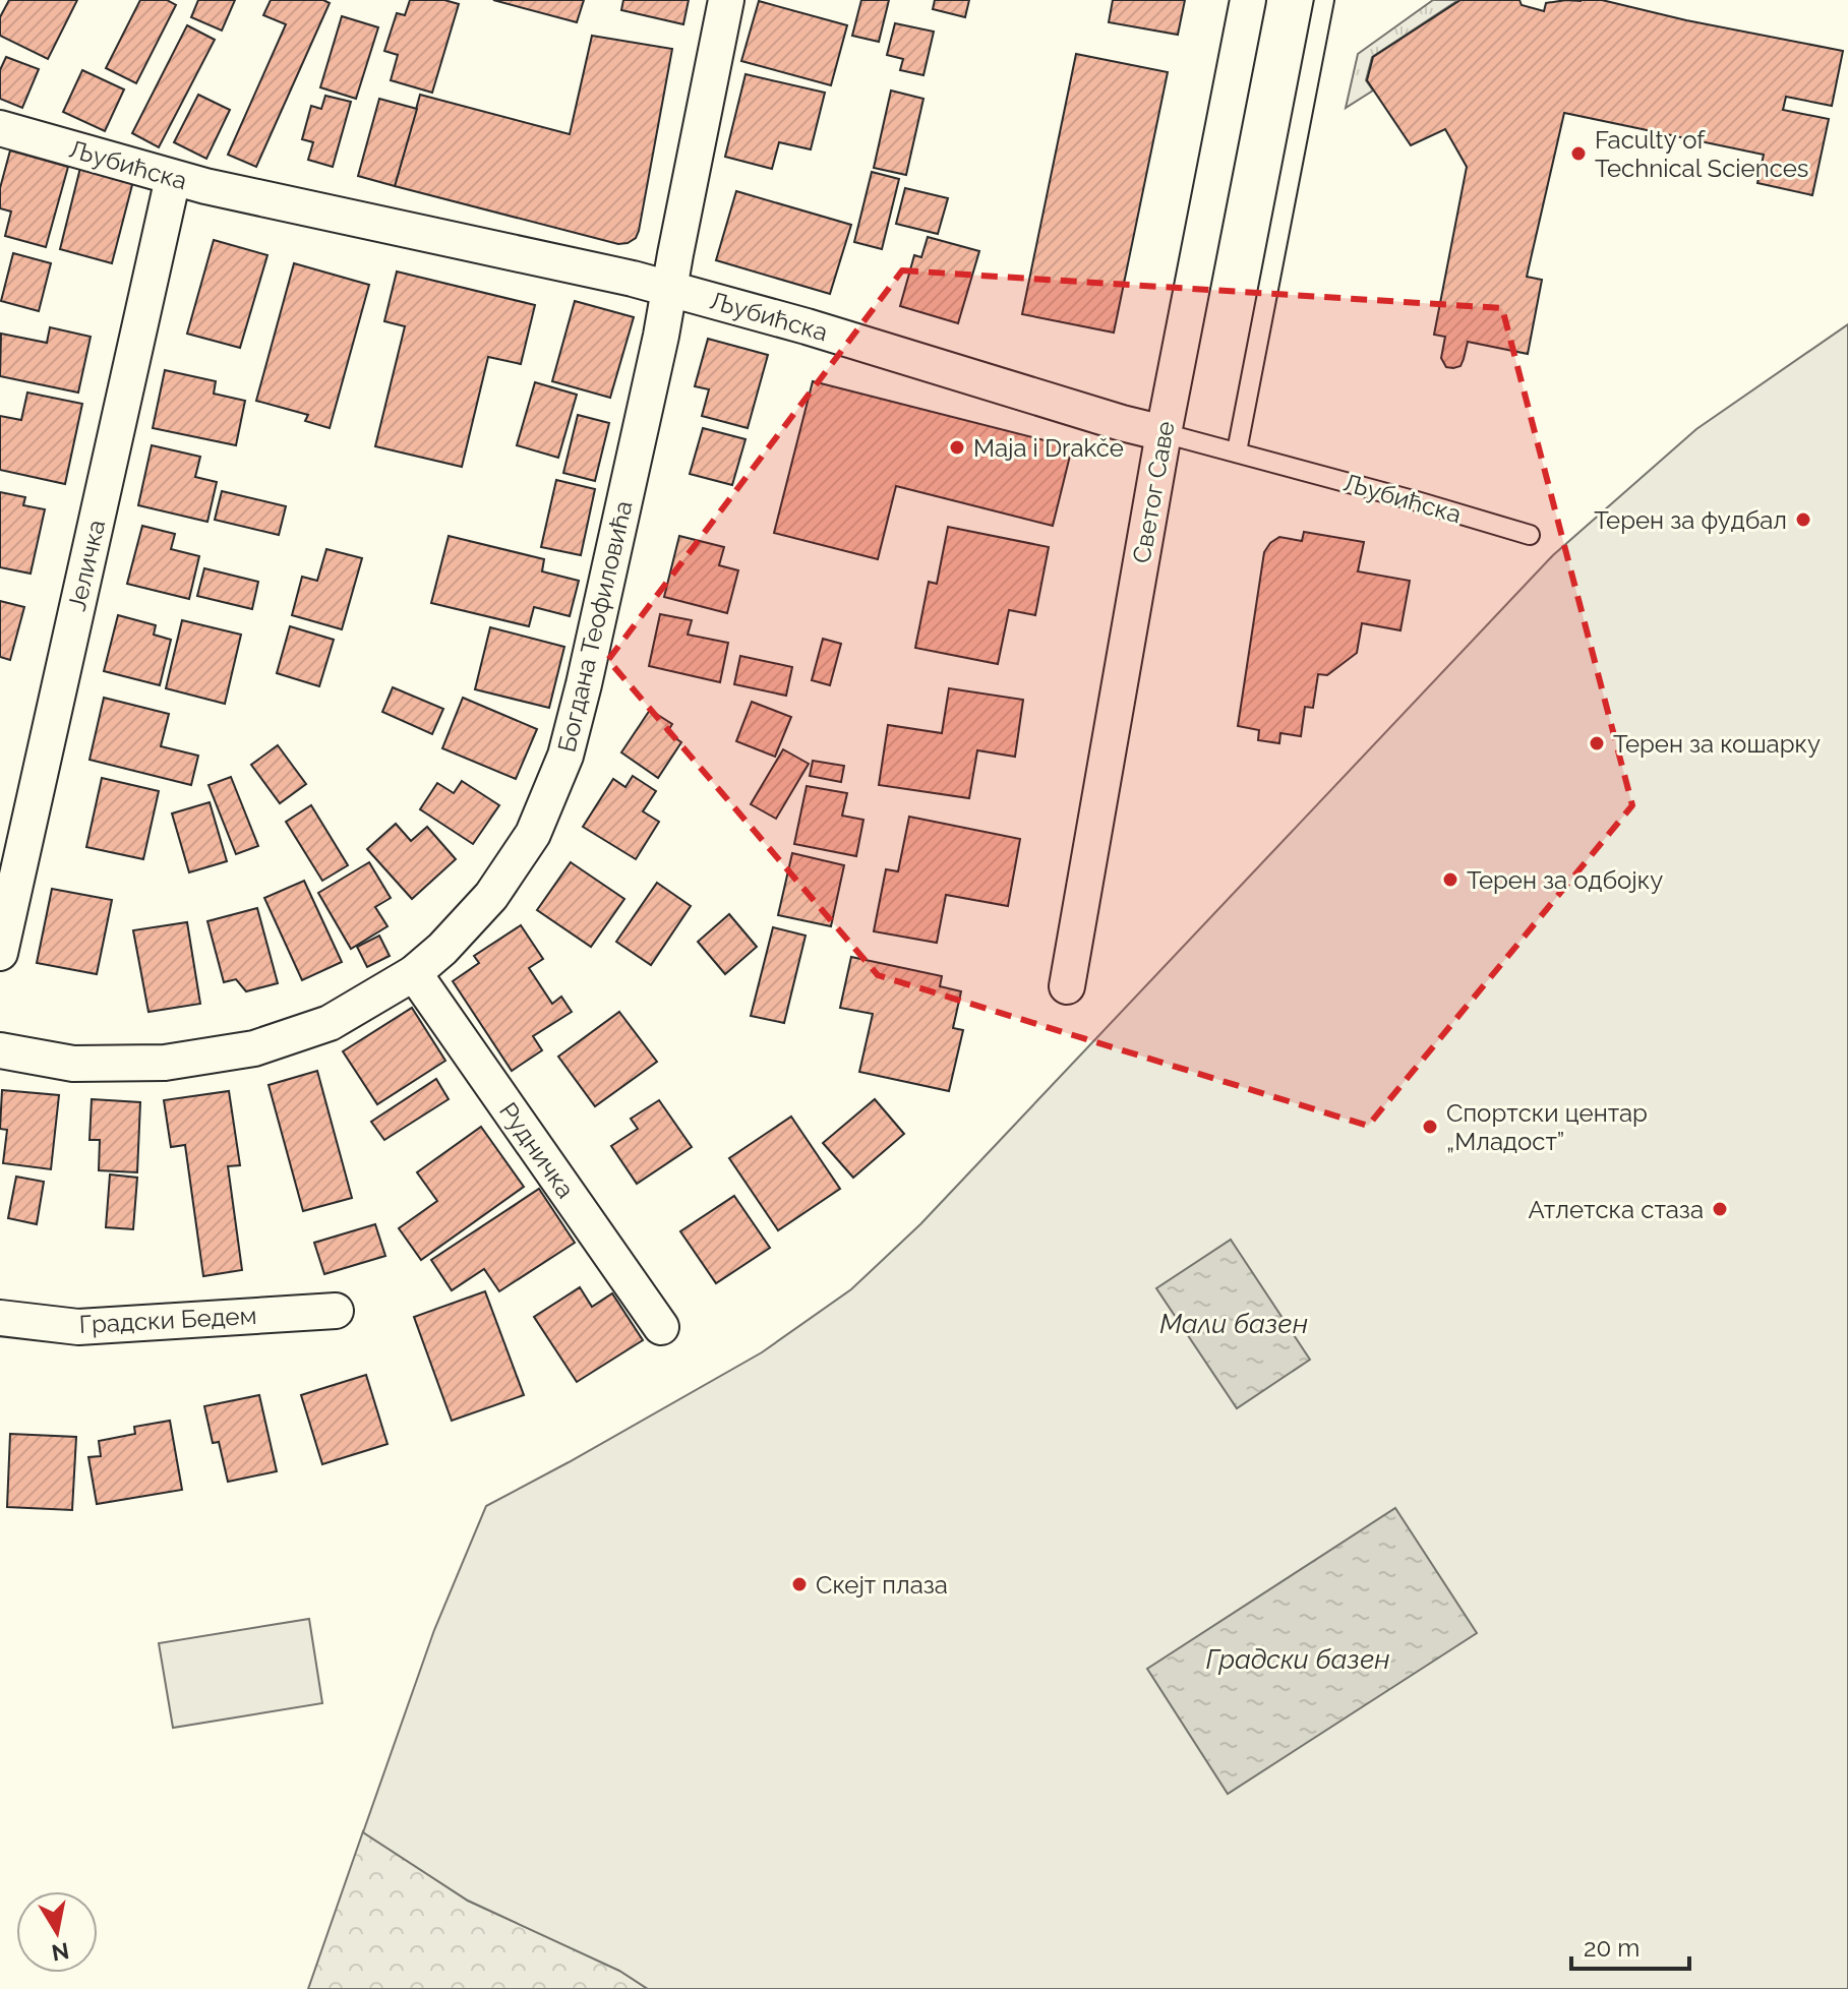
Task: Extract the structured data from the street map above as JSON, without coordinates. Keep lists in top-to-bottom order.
{
  "streets": {
    "street": [
      "Љубићска",
      "Светог Саве",
      "Јеличка",
      "Богдана Теофиловића",
      "Рудничка",
      "Градски Бедем"
    ]
  },
  "crossings": [
    ["Љубићска", "Светог Саве"],
    ["Љубићска", "Јеличка"],
    ["Љубићска", "Богдана Теофиловића"],
    ["Богдана Теофиловића", "Рудничка"]
  ],
  "water": ["Мали базен", "Градски базен"],
  "places": [
    "Faculty of Technical Sciences",
    "Maja i Drakče",
    "Терен за фудбал",
    "Терен за кошарку",
    "Терен за одбојку",
    "Спортски центар „Младост”",
    "Атлетска стаза",
    "Скејт плаза"
  ],
  "scale_bar": "20 m",
  "north": "bottom"
}
